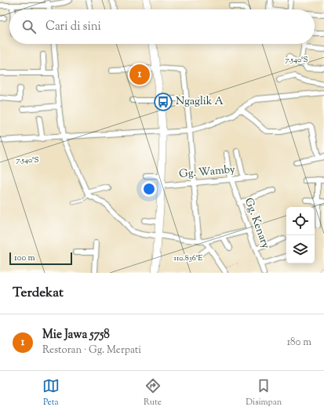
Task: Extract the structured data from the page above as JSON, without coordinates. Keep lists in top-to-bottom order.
{
  "streets": {
    "street": ["Gg. Wamby", "Gg. Kenary"]
  },
  "crossings": [
    ["Gg. Wamby", "Gg. Kenary"]
  ],
  "places": {
    "bus stop": ["Ngaglik A"]
  },
  "scale_bar": "100 m",
  "page": {
    "search": "Cari di sini",
    "pins": "1",
    "scale": "100 m",
    "heading": "Terdekat",
    "list": [
      {
        "mark": "1",
        "name": "Mie Jawa 5758",
        "note": "Restoran · Gg. Merpati",
        "value": "180 m"
      }
    ],
    "nav": ["Peta", "Rute", "Disimpan"]
  },
  "coordinates": ["7.540°S", "110.836°E"]
}
